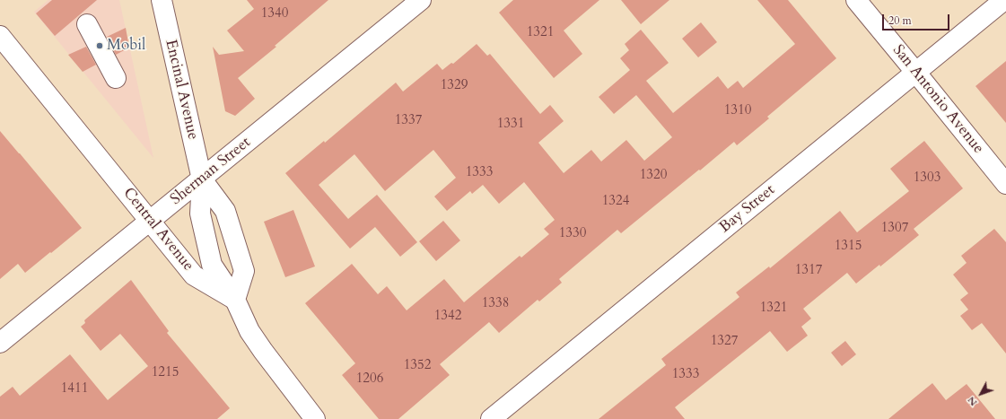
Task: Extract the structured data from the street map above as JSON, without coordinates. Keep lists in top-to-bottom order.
{
  "streets": {
    "street": [
      "Encinal Avenue",
      "San Antonio Avenue",
      "Sherman Street",
      "Bay Street",
      "Central Avenue"
    ]
  },
  "crossings": [
    ["Encinal Avenue", "Sherman Street"],
    ["Encinal Avenue", "Central Avenue"],
    ["San Antonio Avenue", "Bay Street"],
    ["Sherman Street", "Central Avenue"]
  ],
  "places": ["Mobil"],
  "house_numbers": [
    "1340",
    "1321",
    "1329",
    "1310",
    "1337",
    "1331",
    "1333",
    "1320",
    "1303",
    "1324",
    "1307",
    "1330",
    "1315",
    "1317",
    "1338",
    "1321",
    "1342",
    "1327",
    "1352",
    "1215",
    "1333",
    "1206",
    "1411"
  ],
  "scale_bar": "20 m",
  "north": "bottom left"
}
